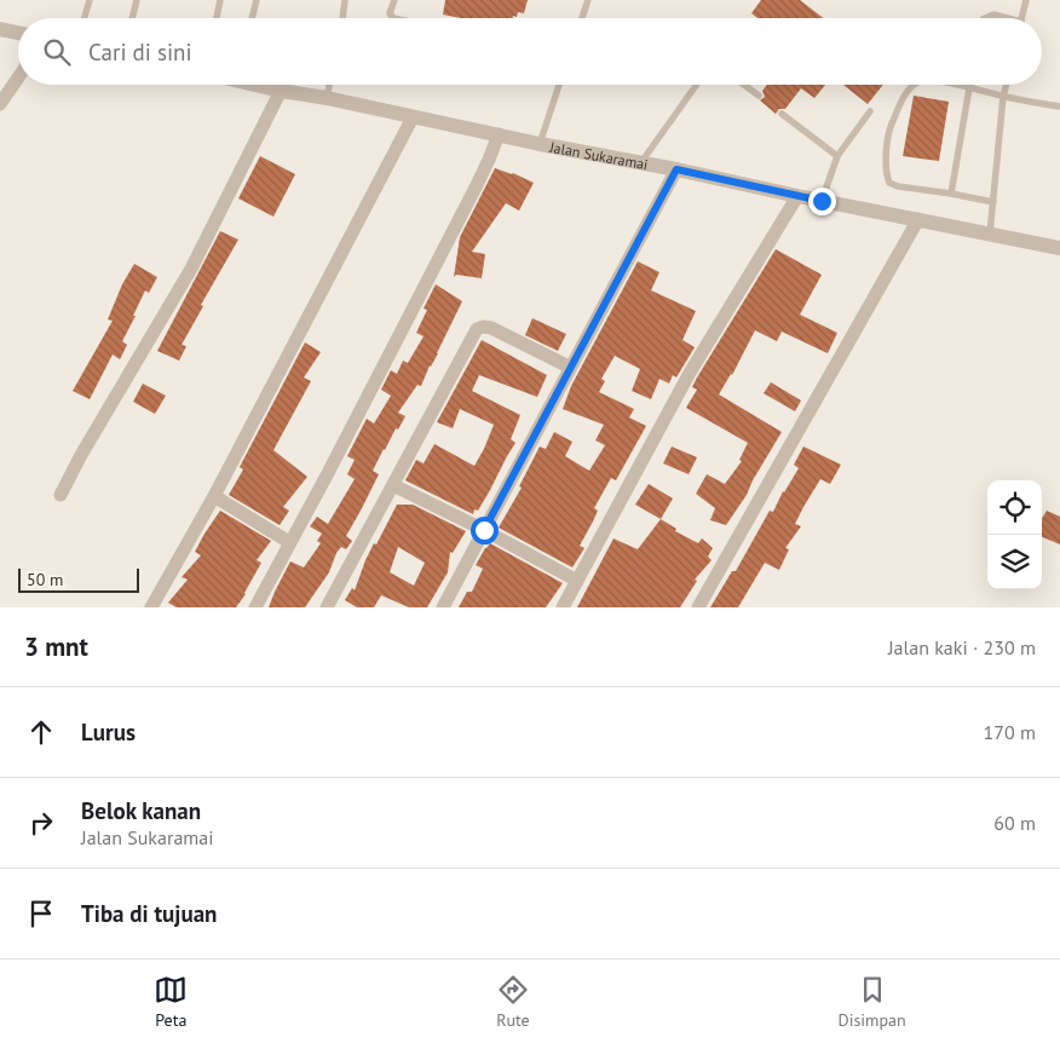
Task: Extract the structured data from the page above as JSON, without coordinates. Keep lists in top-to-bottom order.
{
  "streets": {
    "street": ["Jalan Sukaramai"]
  },
  "scale_bar": "50 m",
  "page": {
    "search": "Cari di sini",
    "scale": "50 m",
    "heading": ["3 mnt", "Jalan kaki · 230 m"],
    "list": [
      ["Lurus", "170 m"],
      ["Belok kanan", "Jalan Sukaramai", "60 m"],
      "Tiba di tujuan"
    ],
    "nav": ["Peta", "Rute", "Disimpan"]
  }
}
